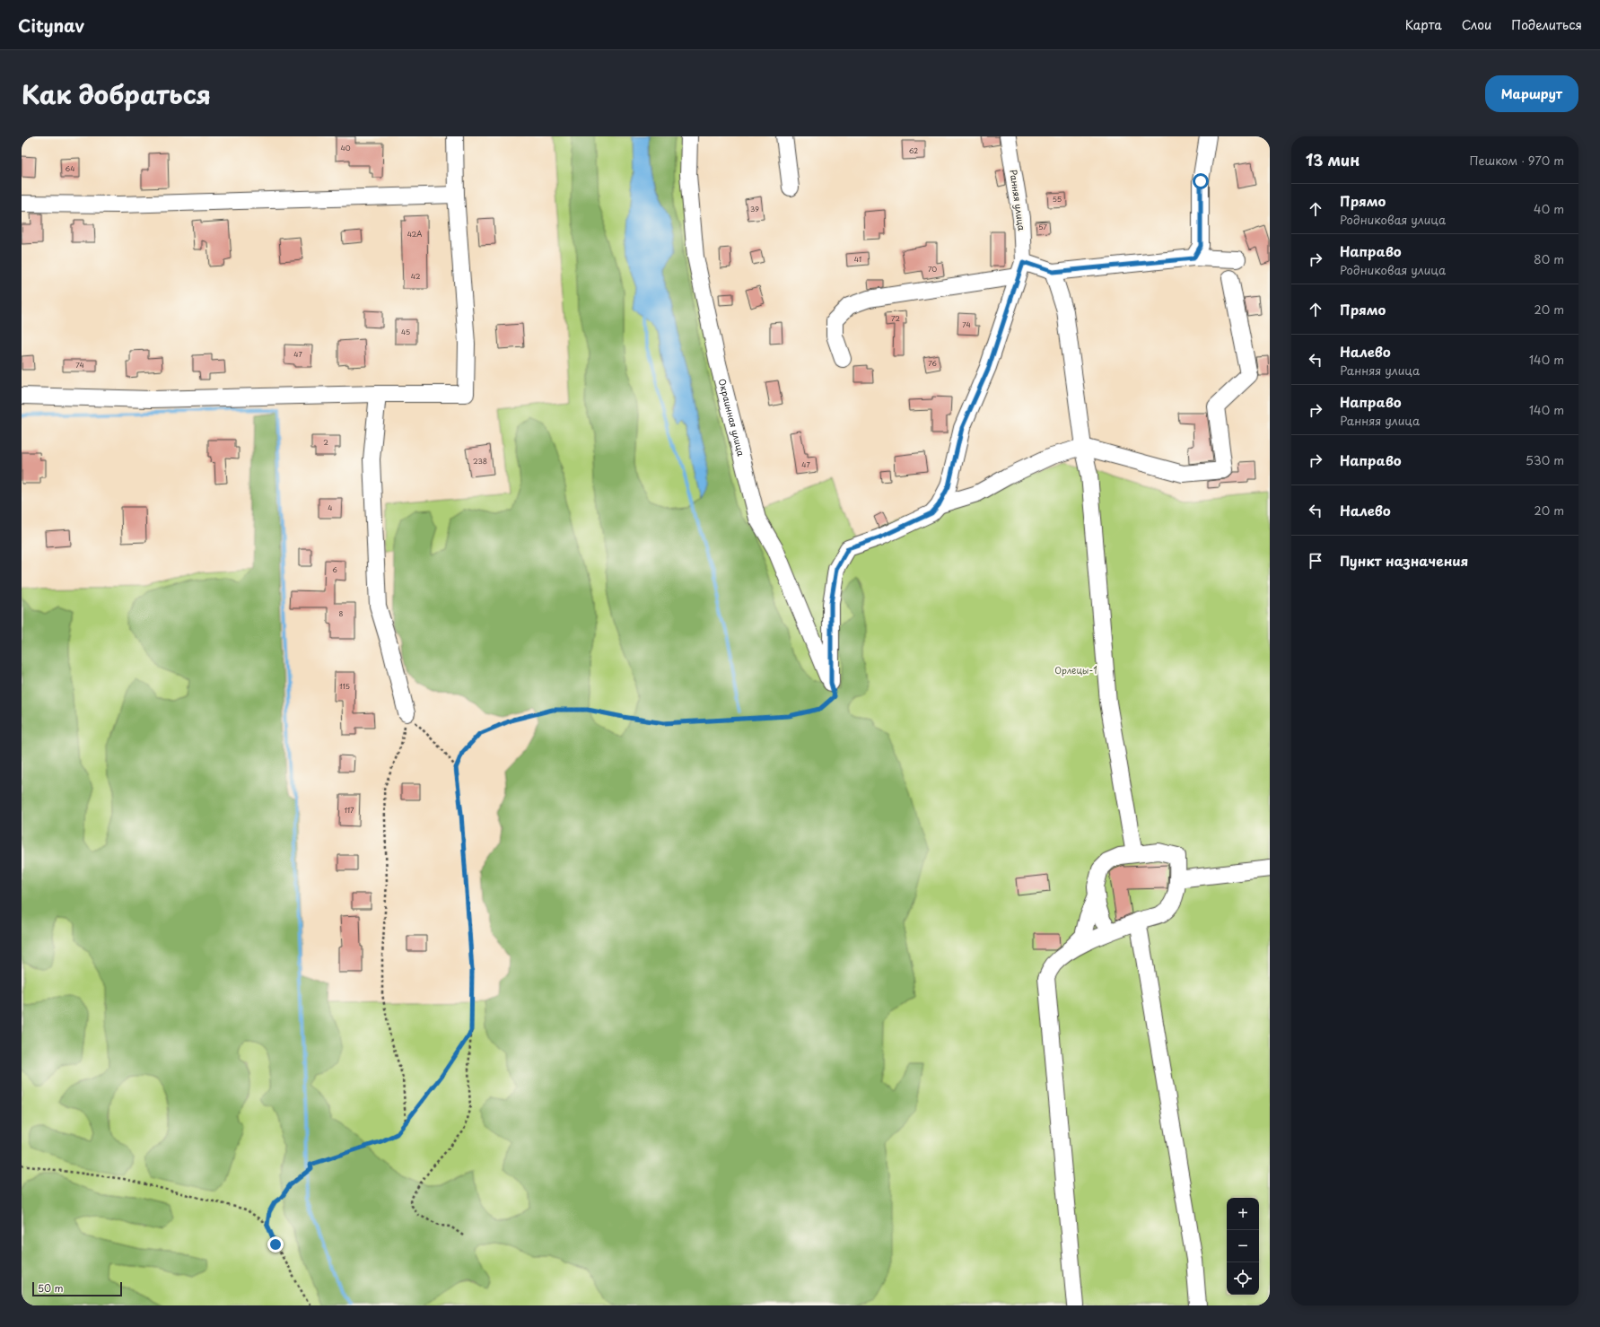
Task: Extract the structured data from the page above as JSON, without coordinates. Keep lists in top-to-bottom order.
{
  "streets": {
    "street": ["Ранняя улица", "Окраинная улица"]
  },
  "crossings": [
    ["Ранняя улица", "Окраинная улица"]
  ],
  "parks": ["Орлецы-1"],
  "house_numbers": [
    "40",
    "62",
    "64",
    "55",
    "39",
    "57",
    "42А",
    "41",
    "70",
    "42",
    "72",
    "74",
    "45",
    "47",
    "76",
    "74",
    "2",
    "238",
    "47",
    "4",
    "6",
    "8",
    "115",
    "117"
  ],
  "scale_bar": "50 m",
  "page": {
    "header": "Citynav",
    "nav": ["Карта", "Слои", "Поделиться"],
    "title": "Как добраться",
    "buttons": "Маршрут",
    "heading": ["13 мин", "Пешком · 970 m"],
    "list": [
      ["Прямо", "Родниковая улица", "40 m"],
      ["Направо", "Родниковая улица", "80 m"],
      ["Прямо", "20 m"],
      ["Налево", "Ранняя улица", "140 m"],
      ["Направо", "Ранняя улица", "140 m"],
      ["Направо", "530 m"],
      ["Налево", "20 m"],
      "Пункт назначения"
    ],
    "map_buttons": ["+", "−"],
    "scale": "50 m"
  }
}
